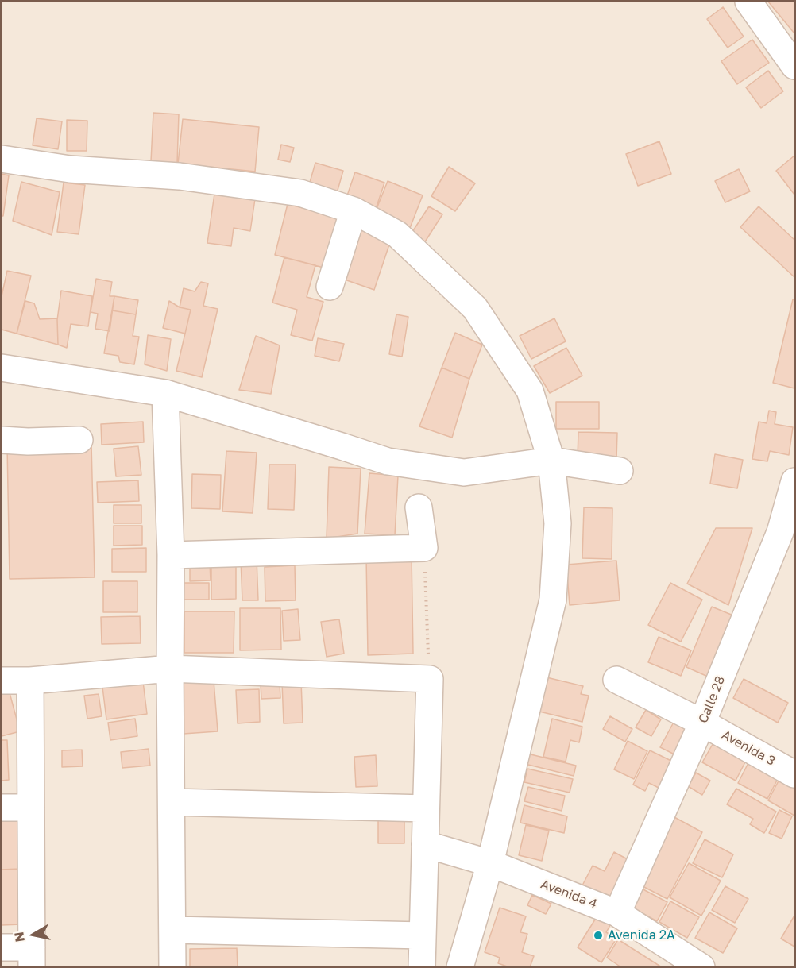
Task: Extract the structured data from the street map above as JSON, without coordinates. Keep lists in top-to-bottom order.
{
  "streets": {
    "street": ["Calle 28", "Avenida 3", "Avenida 4"]
  },
  "crossings": [
    ["Calle 28", "Avenida 3"],
    ["Calle 28", "Avenida 4"]
  ],
  "places": ["Avenida 2A"],
  "north": "left"
}
